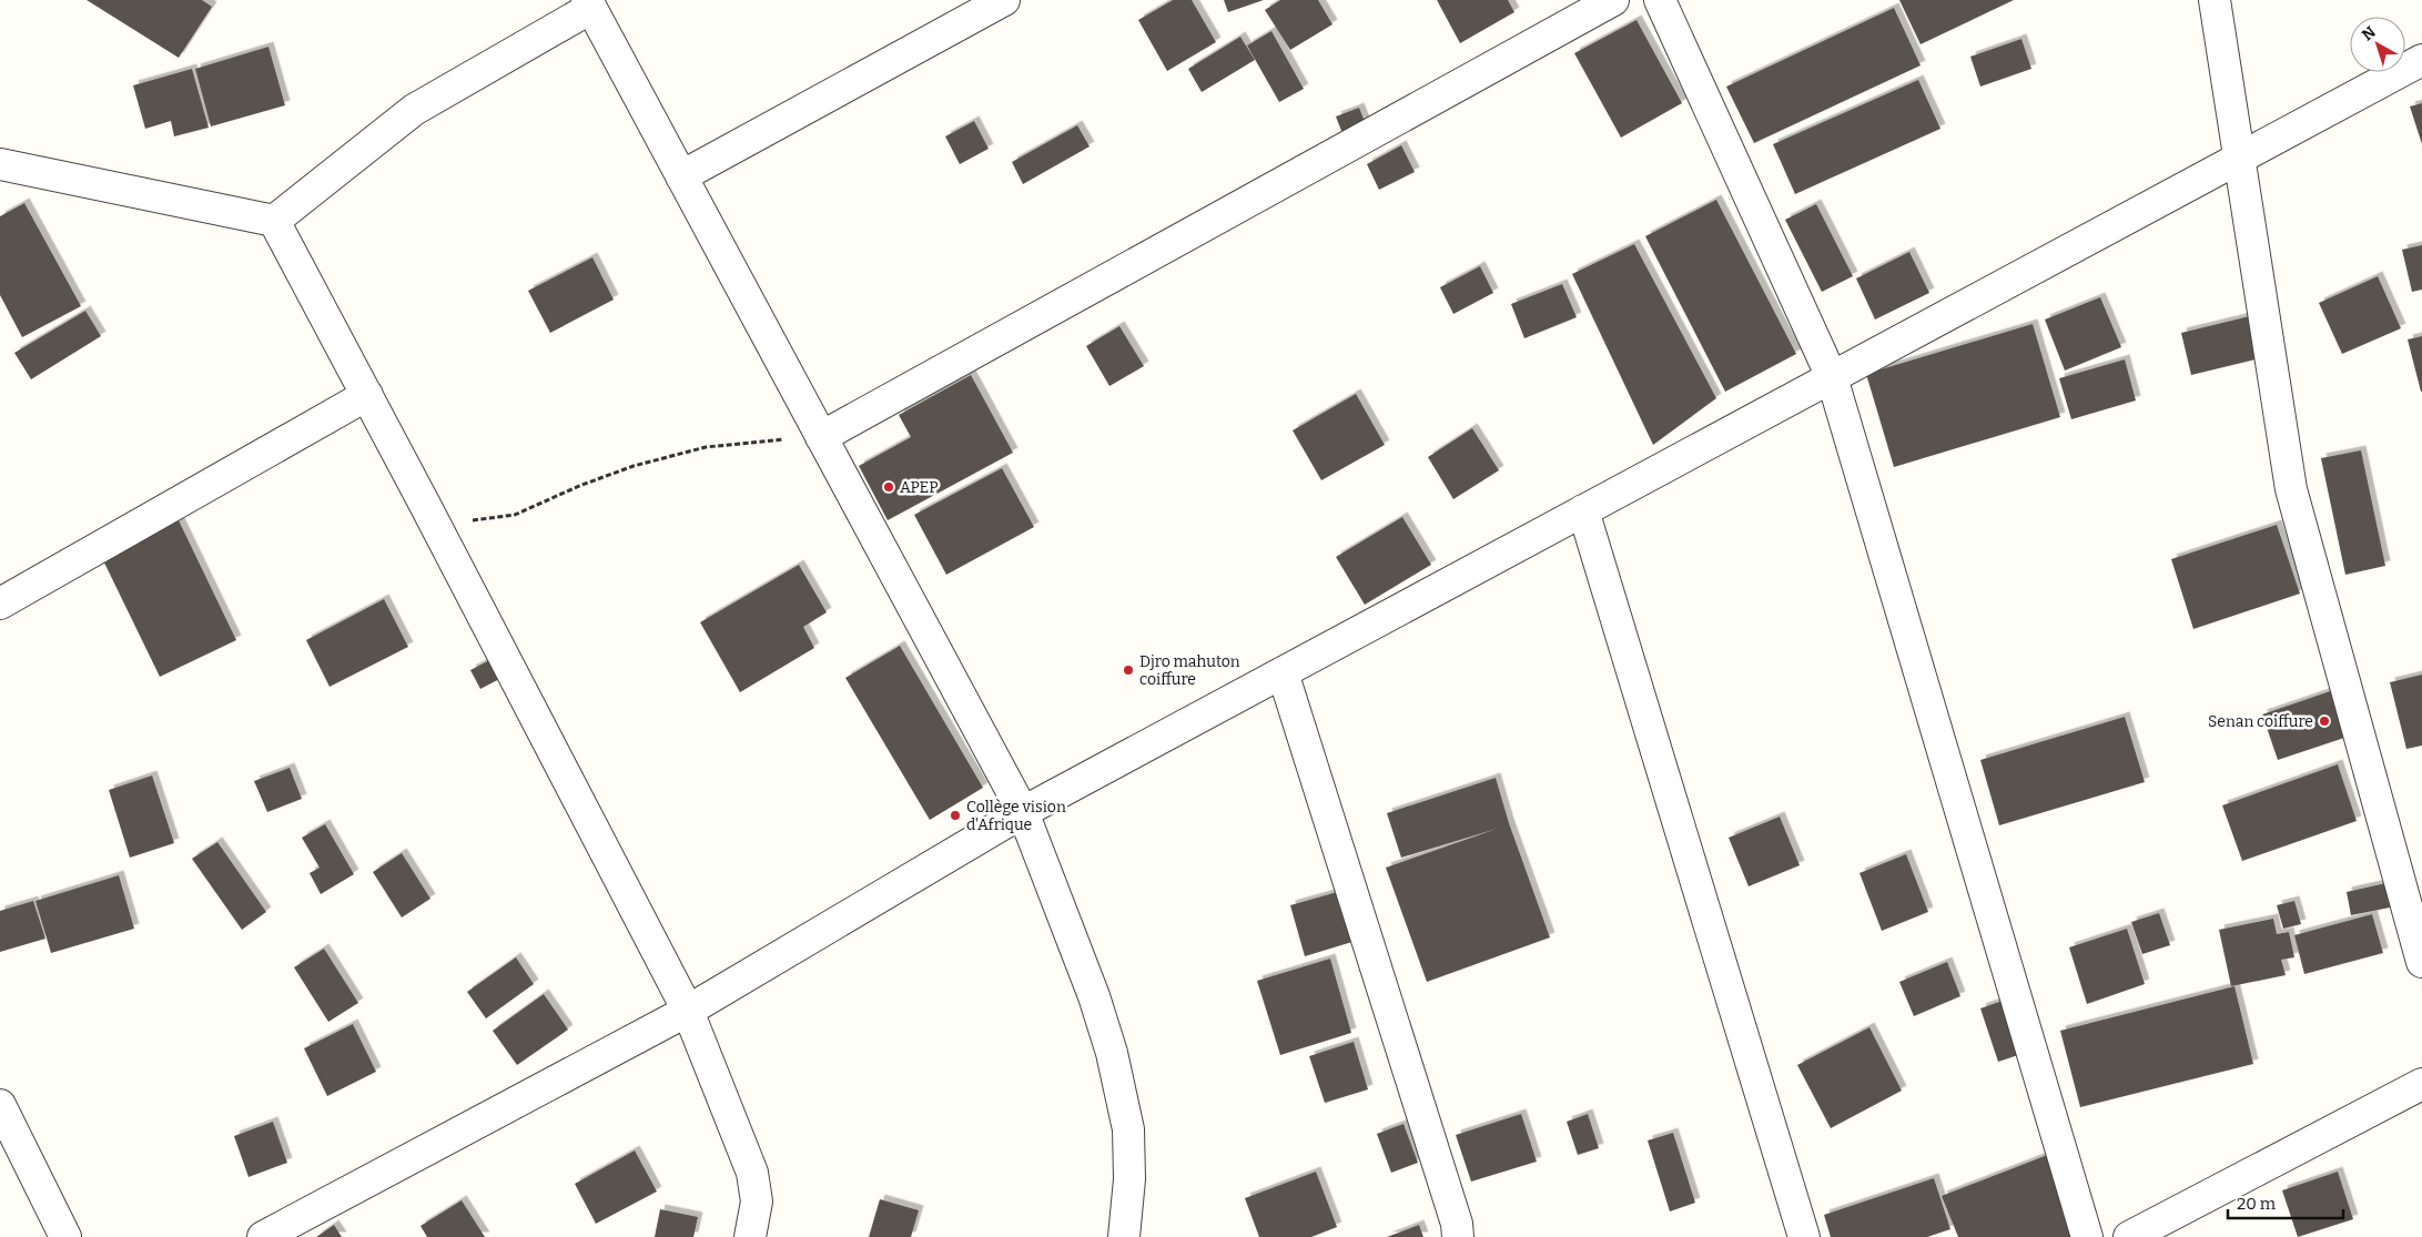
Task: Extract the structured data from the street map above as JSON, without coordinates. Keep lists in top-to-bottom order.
{
  "places": [
    "APEP",
    "Djro mahuton coiffure",
    "Senan coiffure",
    "Collège vision d'Afrique"
  ],
  "scale_bar": "20 m",
  "north": "top left"
}
